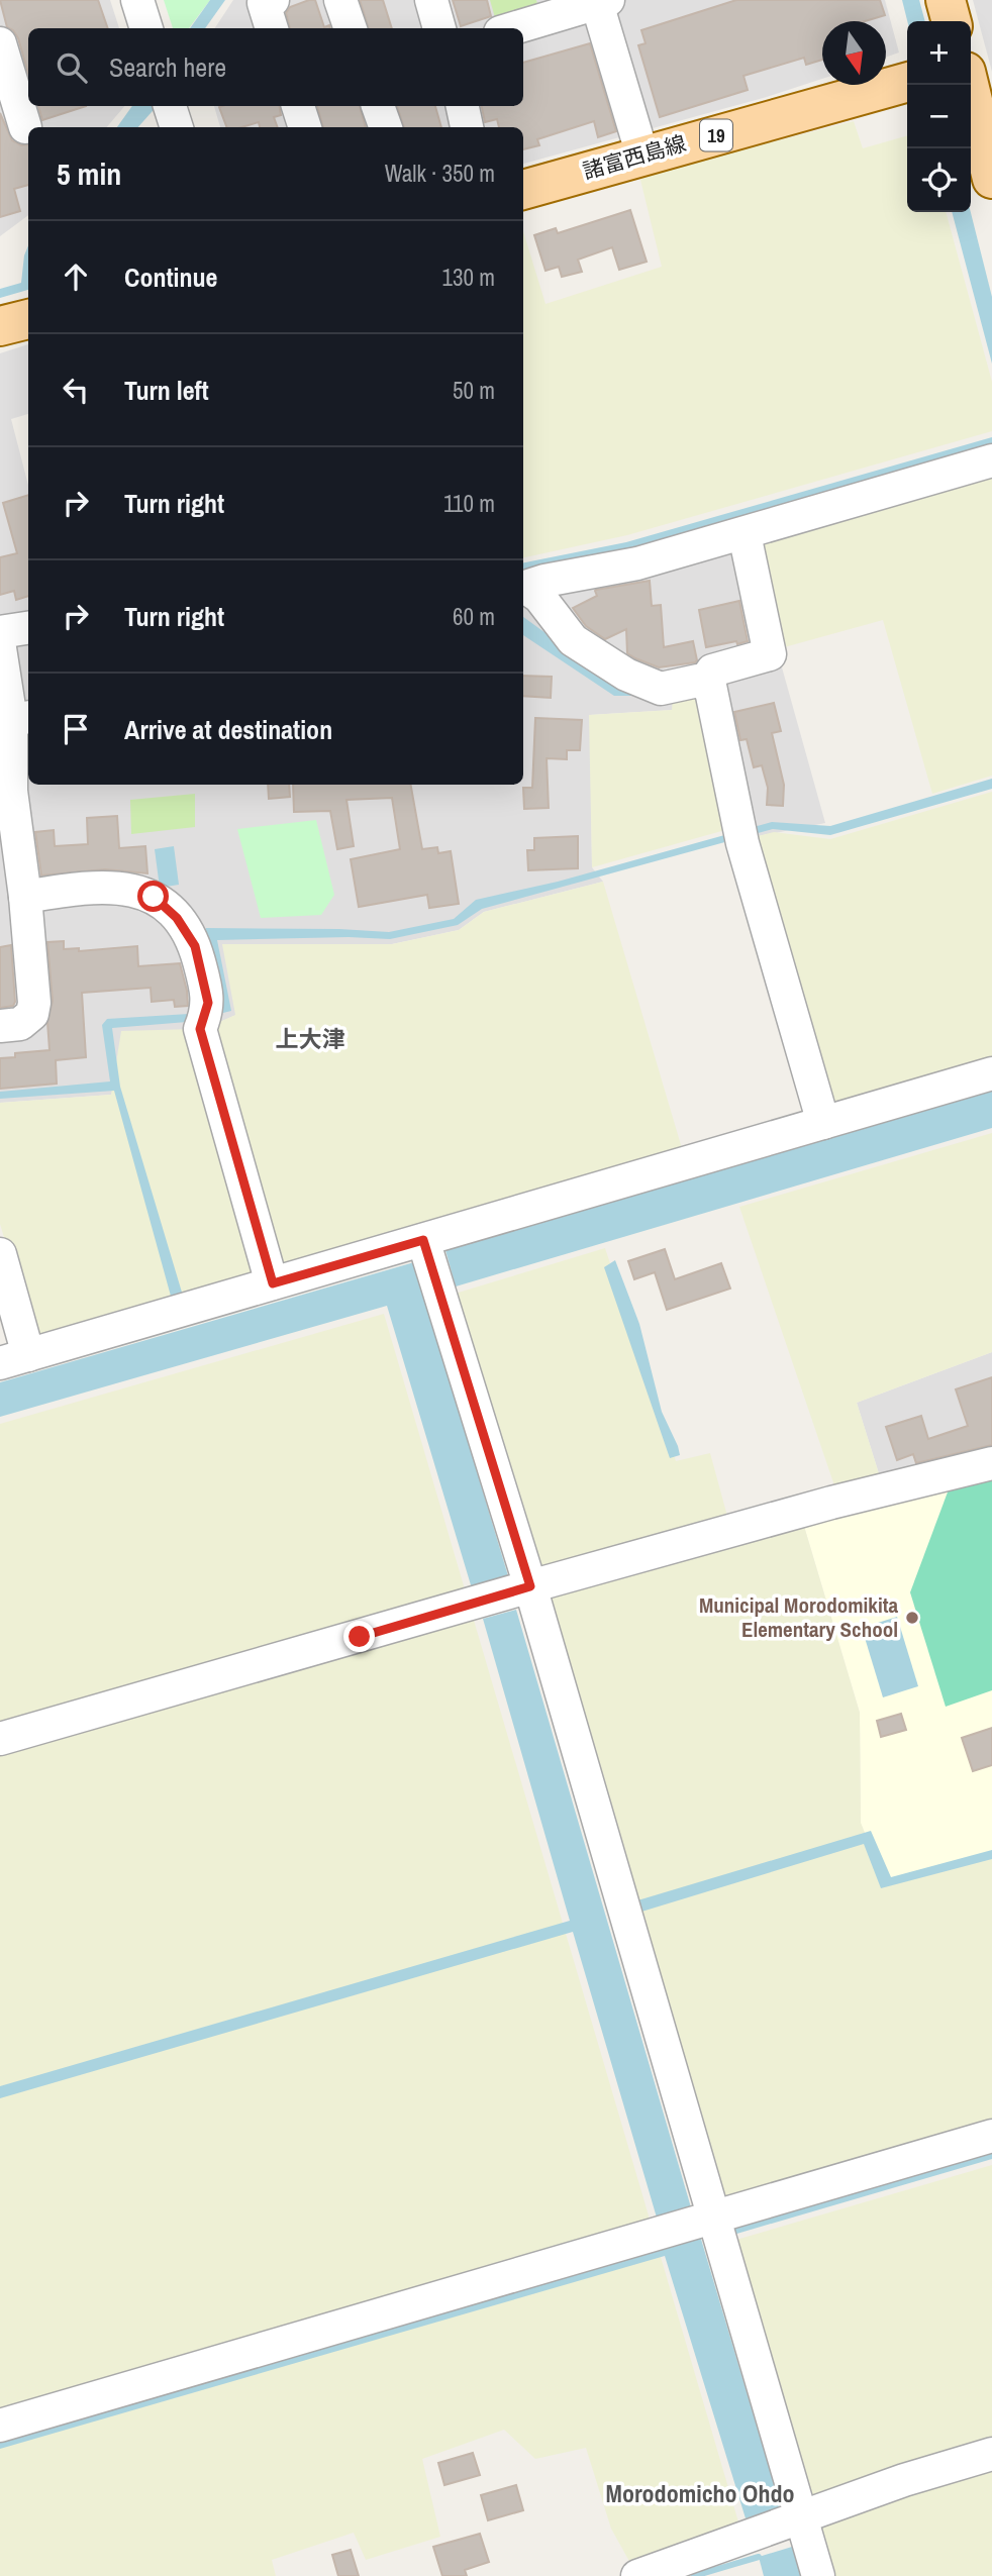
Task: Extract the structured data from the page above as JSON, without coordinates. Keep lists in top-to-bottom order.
{
  "streets": {
    "main road": ["19", "諸富西島線"]
  },
  "districts": ["上大津", "Morodomicho Ohdo"],
  "places": ["Municipal Morodomikita Elementary School"],
  "north": "bottom",
  "page": {
    "map_buttons": ["+", "−"],
    "search": "Search here",
    "heading": ["5 min", "Walk · 350 m"],
    "list": [
      ["Continue", "130 m"],
      ["Turn left", "50 m"],
      ["Turn right", "110 m"],
      ["Turn right", "60 m"],
      "Arrive at destination"
    ]
  }
}
